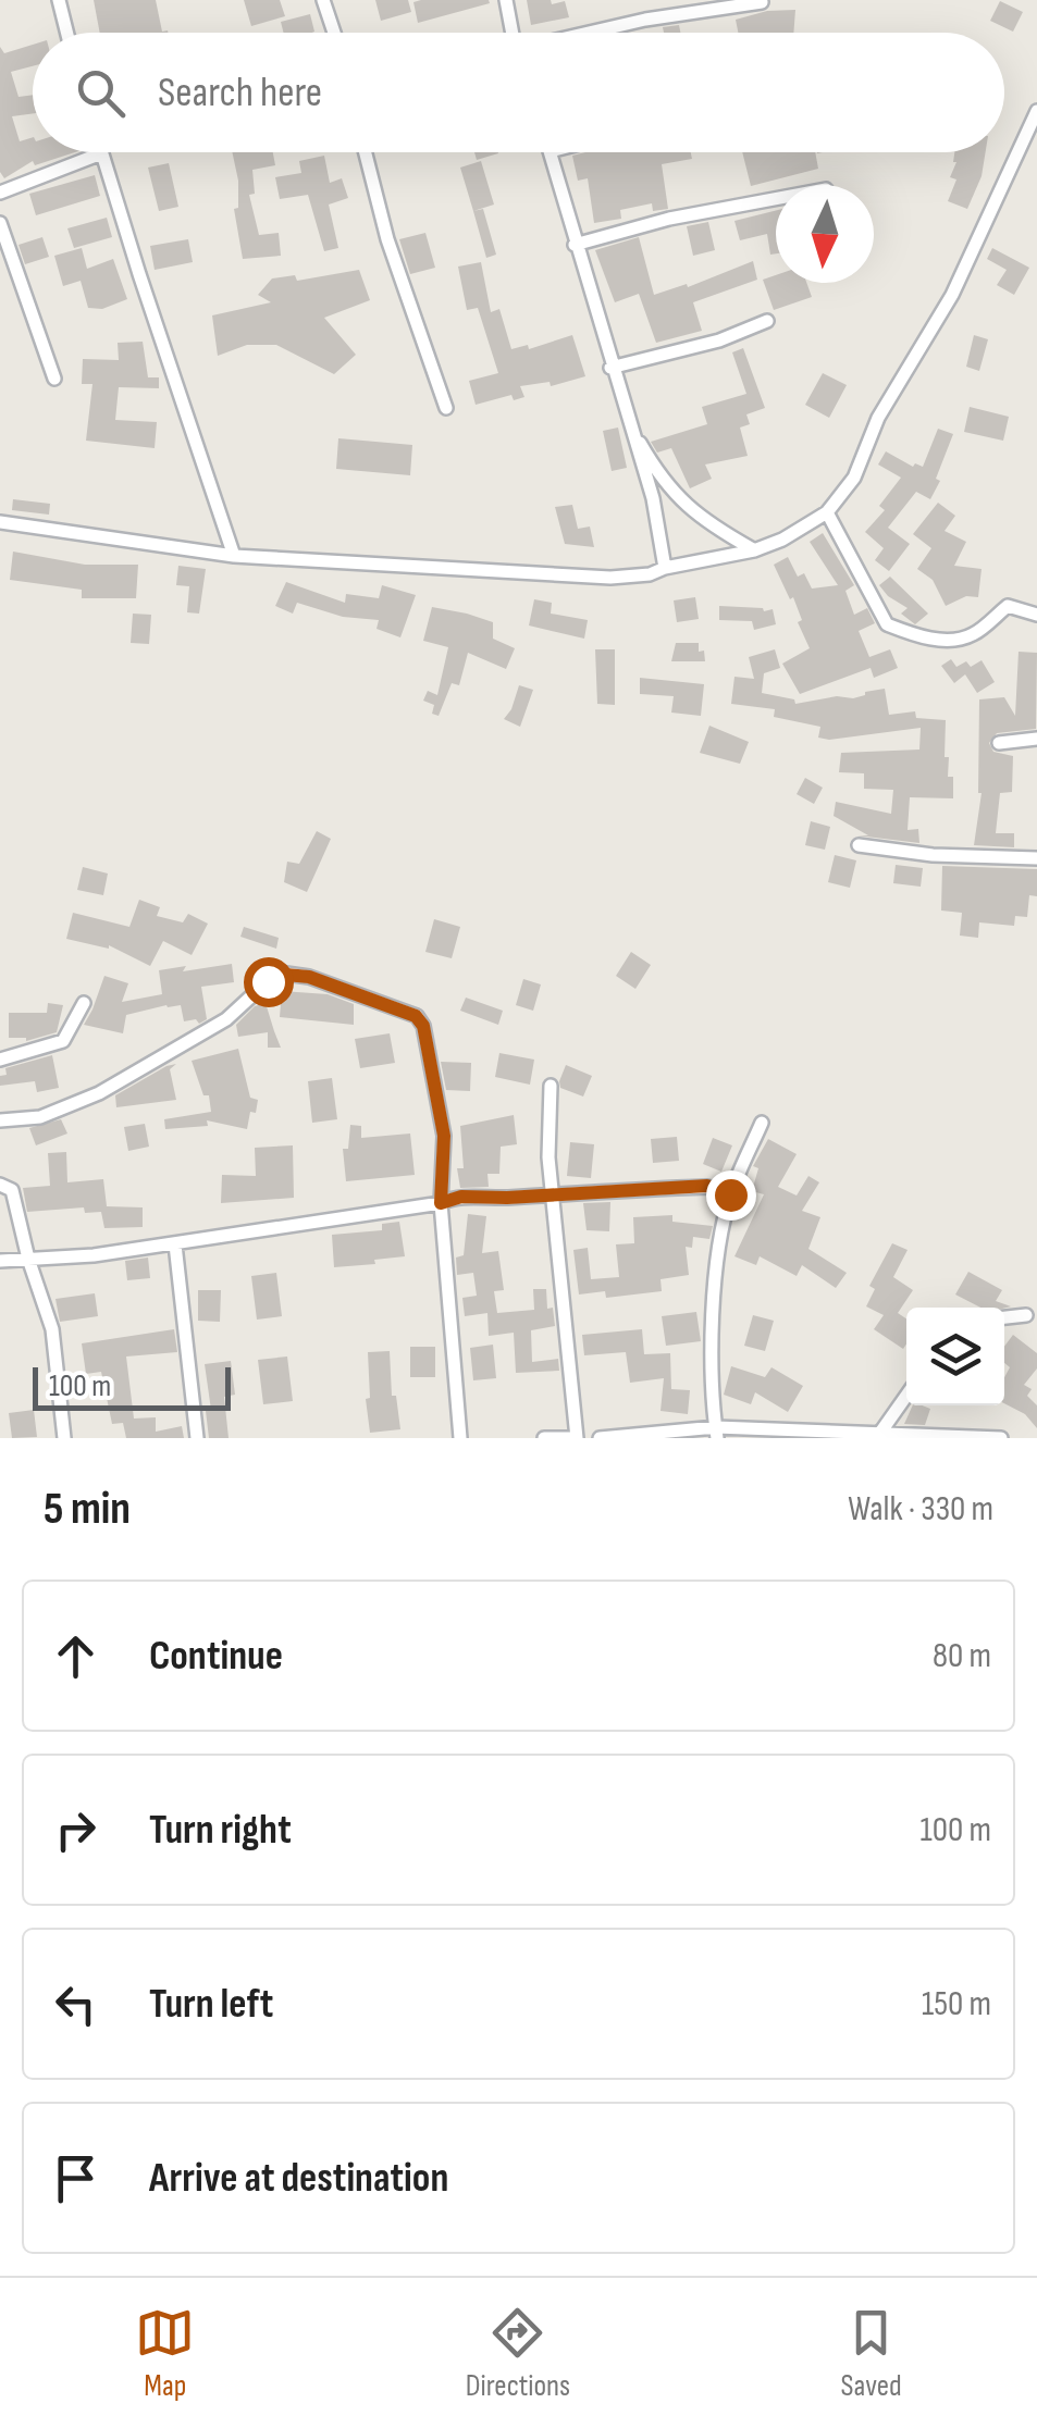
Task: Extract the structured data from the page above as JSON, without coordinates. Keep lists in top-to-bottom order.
{
  "scale_bar": "100 m",
  "north": "bottom",
  "page": {
    "search": "Search here",
    "scale": "100 m",
    "heading": ["5 min", "Walk · 330 m"],
    "list": [
      ["Continue", "80 m"],
      ["Turn right", "100 m"],
      ["Turn left", "150 m"],
      "Arrive at destination"
    ],
    "nav": ["Map", "Directions", "Saved"]
  }
}
